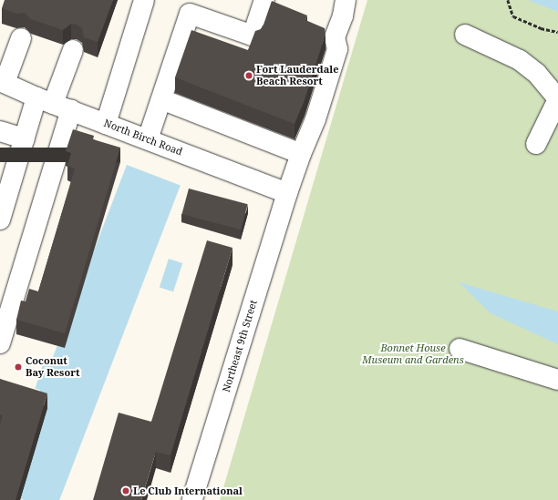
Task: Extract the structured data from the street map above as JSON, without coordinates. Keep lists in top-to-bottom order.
{
  "streets": {
    "street": ["North Birch Road", "Northeast 9th Street"]
  },
  "crossings": [
    ["North Birch Road", "Northeast 9th Street"]
  ],
  "parks": ["Bonnet House Museum and Gardens"],
  "places": ["Fort Lauderdale Beach Resort", "Coconut Bay Resort", "Le Club International"]
}
